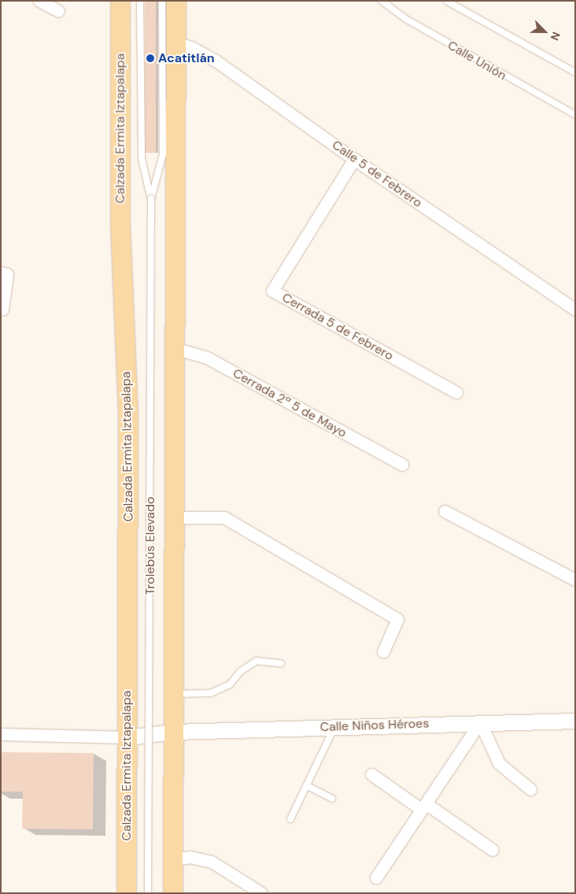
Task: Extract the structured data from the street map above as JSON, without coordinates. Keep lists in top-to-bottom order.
{
  "streets": {
    "main road": ["Calzada Ermita Iztapalapa"],
    "street": [
      "Calle 5 de Febrero",
      "Cerrada 5 de Febrero",
      "Cerrada 2ª 5 de Mayo",
      "Calle Niños Héroes"
    ],
    "lane": ["Calle Unión", "Trolebús Elevado"]
  },
  "crossings": [
    ["Calzada Ermita Iztapalapa", "Calle Niños Héroes"],
    ["Calle 5 de Febrero", "Cerrada 5 de Febrero"]
  ],
  "places": ["Acatitlán"],
  "north": "bottom right"
}
